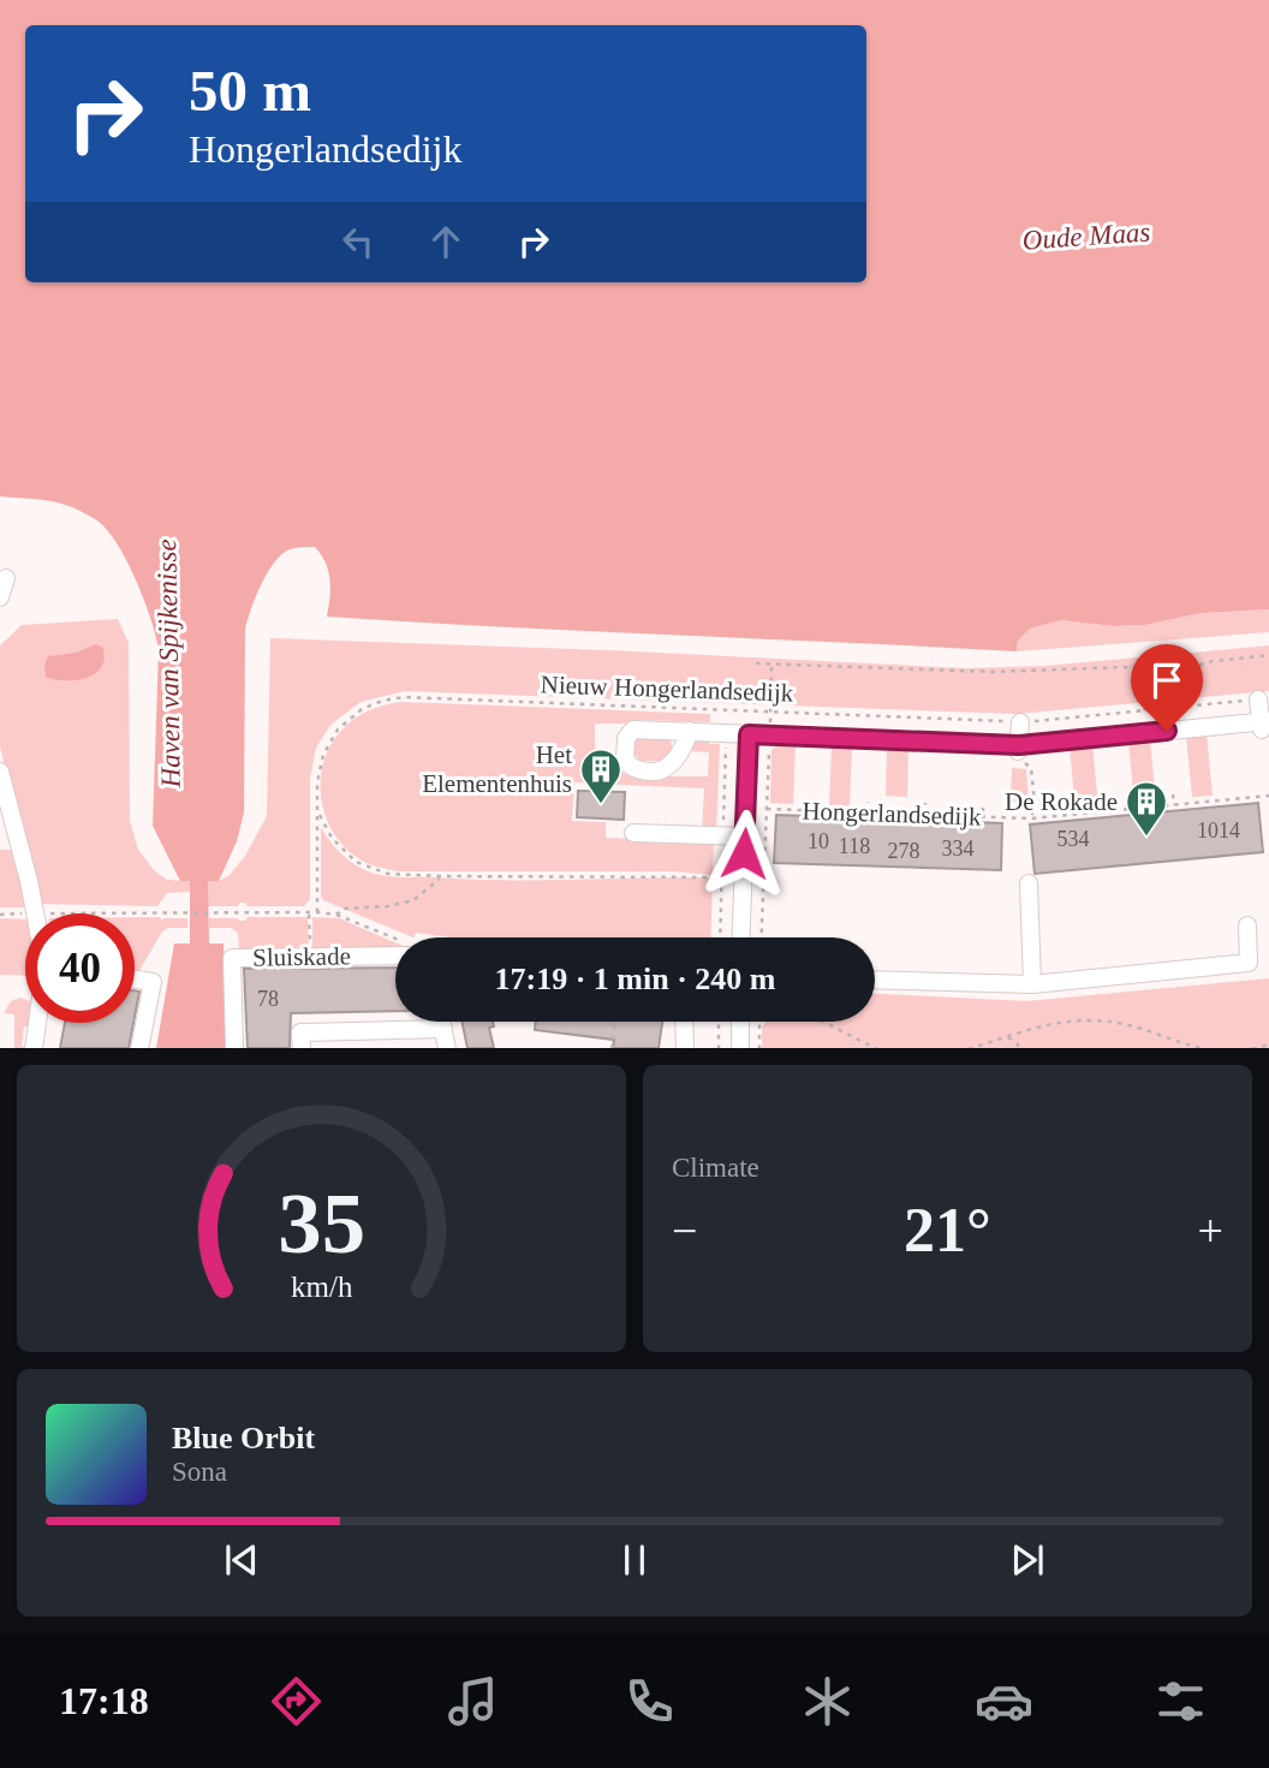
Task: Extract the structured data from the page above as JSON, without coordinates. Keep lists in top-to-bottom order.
{
  "streets": {
    "street": ["Sluiskade"],
    "path": ["Nieuw Hongerlandsedijk", "Hongerlandsedijk"]
  },
  "water": ["Oude Maas", "Haven van Spijkenisse"],
  "places": {
    "building": ["Het Elementenhuis", "De Rokade"]
  },
  "house_numbers": [
    "1014",
    "534",
    "10",
    "118",
    "334",
    "278",
    "78"
  ],
  "page": {
    "turn": ["50 m", "Hongerlandsedijk"],
    "limit": "40",
    "trip": "17:19 · 1 min · 240 m",
    "tile": "Climate",
    "heat": ["−", "21°", "+"],
    "song": ["Blue Orbit", "Sona"],
    "tabs": "17:18",
    "gauge": ["35", "km/h"]
  }
}
